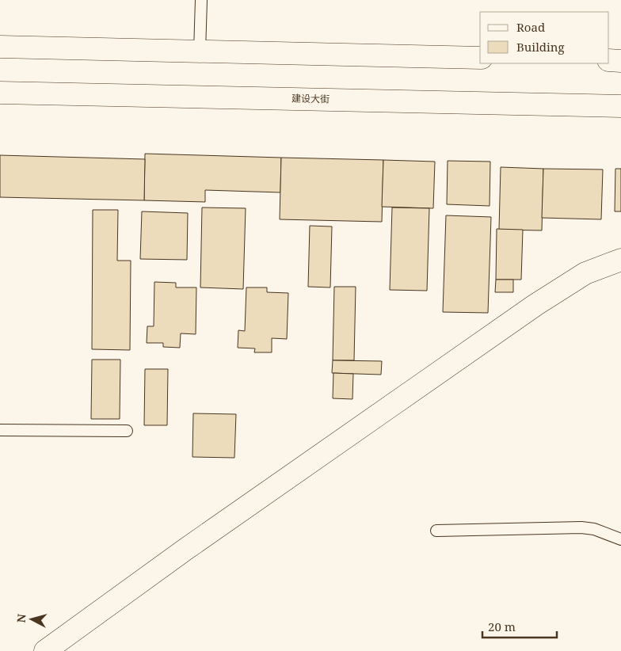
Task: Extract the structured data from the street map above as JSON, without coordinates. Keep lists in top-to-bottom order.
{
  "streets": {
    "main road": ["建设大街"]
  },
  "legend": ["Road", "Building"],
  "scale_bar": "20 m",
  "north": "left"
}
